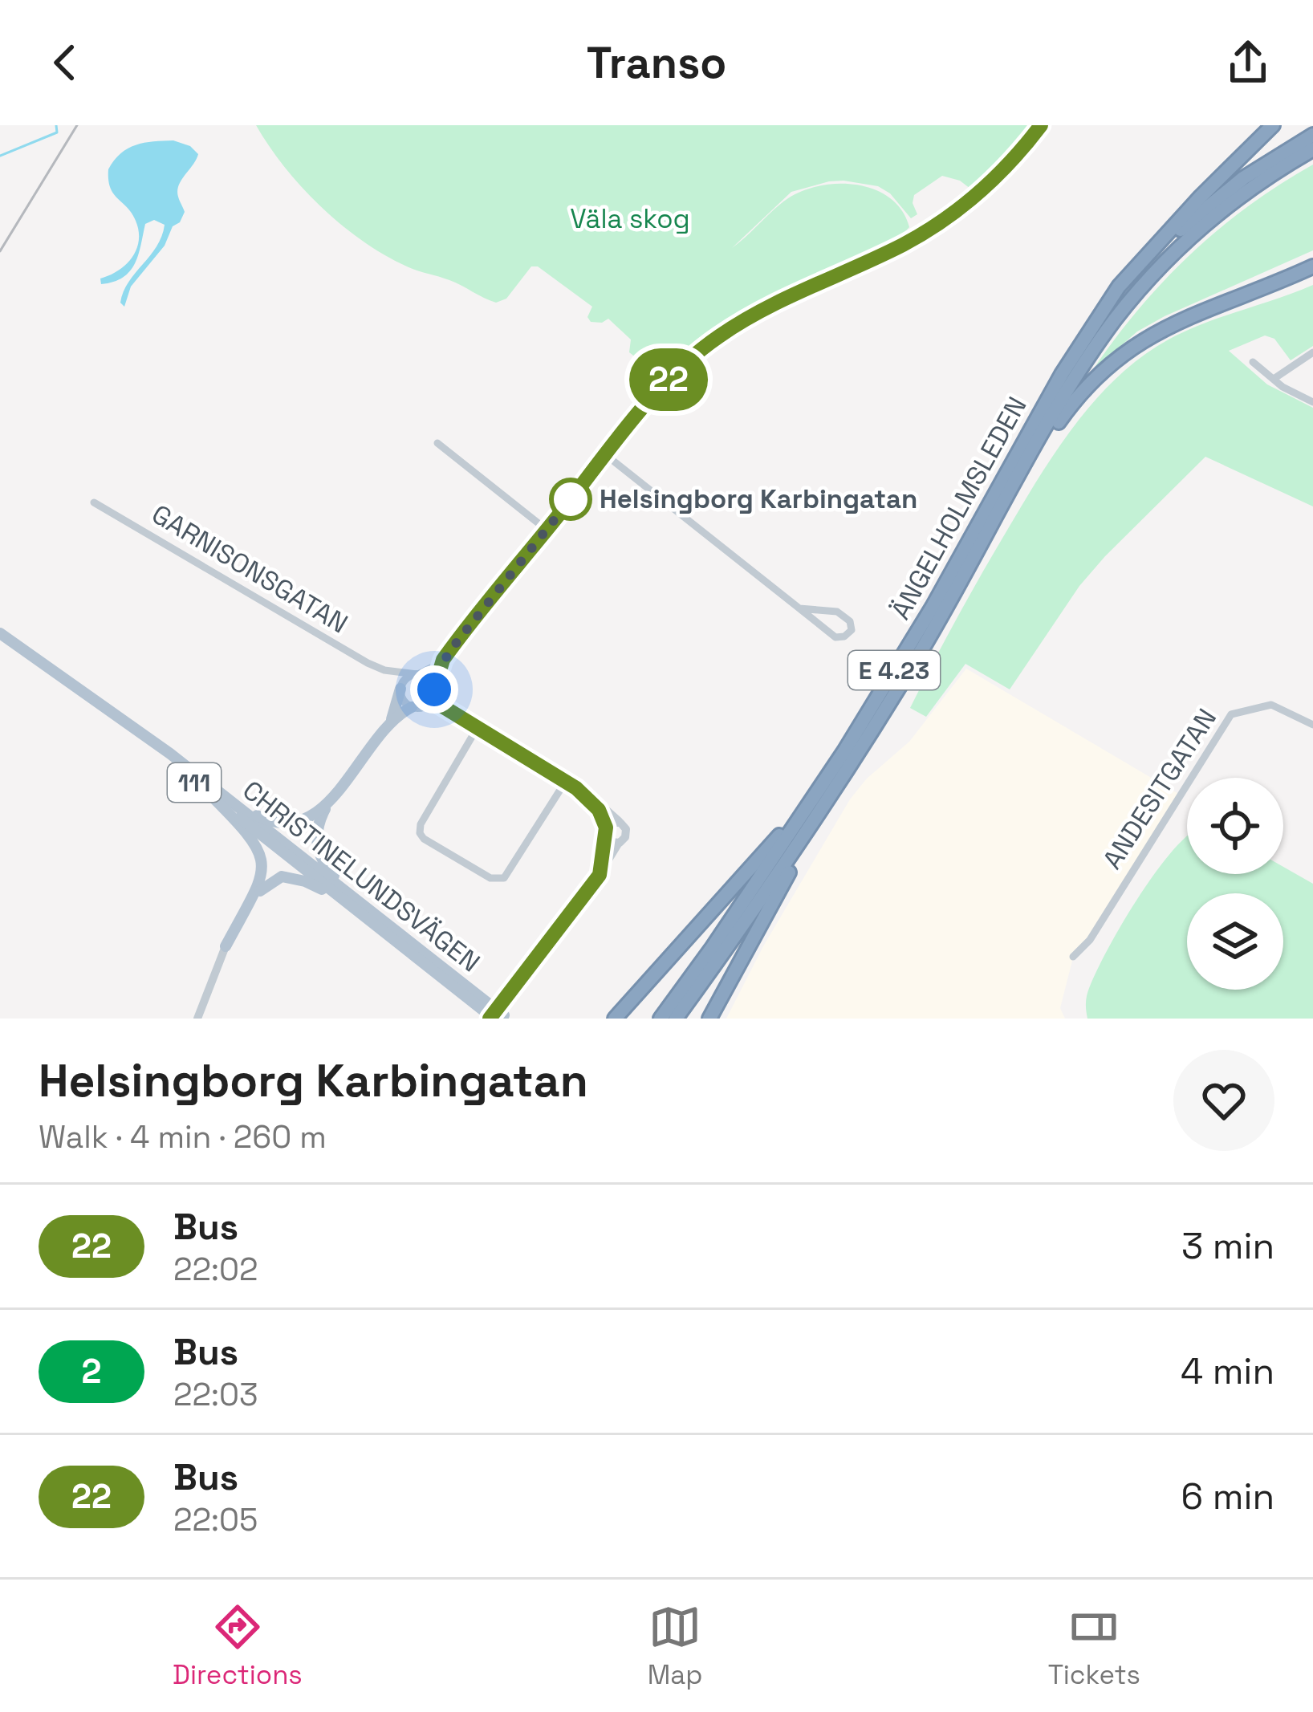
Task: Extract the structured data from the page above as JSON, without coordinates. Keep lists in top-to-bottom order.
{
  "streets": {
    "highway": ["ÄNGELHOLMSLEDEN", "E 4.23"],
    "main road": ["111", "CHRISTINELUNDSVÄGEN"],
    "street": ["GARNISONSGATAN", "ANDESITGATAN"]
  },
  "crossings": [
    ["ÄNGELHOLMSLEDEN", "E 4.23"]
  ],
  "parks": ["Väla skog"],
  "places": ["Helsingborg Karbingatan"],
  "lines": ["bus line 22"],
  "page": {
    "header": "Transo",
    "on_map": "22",
    "heading": ["Helsingborg Karbingatan", "Walk · 4 min · 260 m"],
    "list": [
      {
        "mark": "22",
        "name": "Bus",
        "note": "22:02",
        "value": "3 min"
      },
      {
        "mark": "2",
        "name": "Bus",
        "note": "22:03",
        "value": "4 min"
      },
      {
        "mark": "22",
        "name": "Bus",
        "note": "22:05",
        "value": "6 min"
      }
    ],
    "tabs": ["Directions", "Map", "Tickets"]
  }
}
